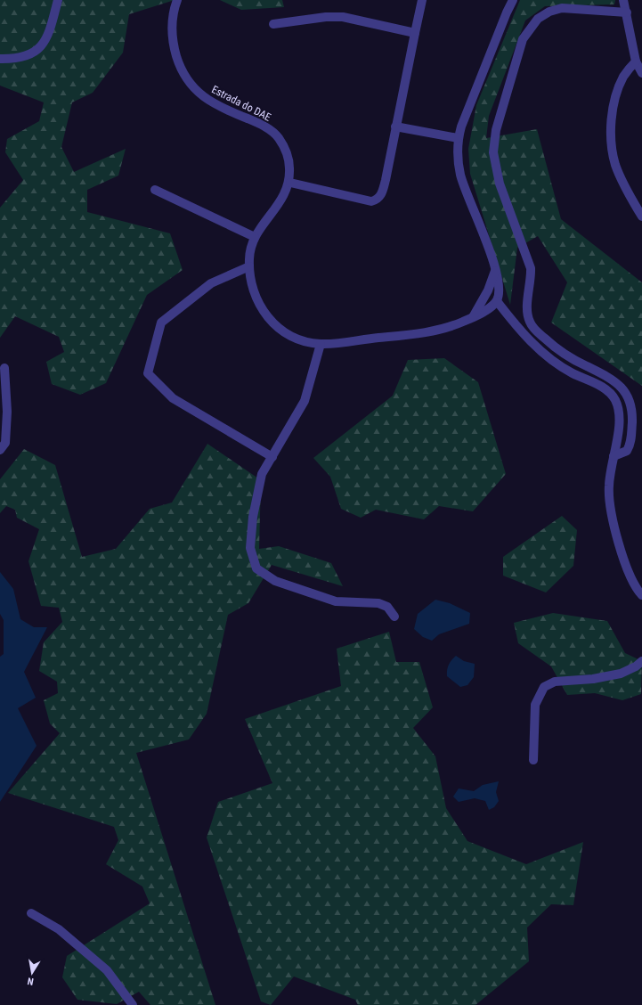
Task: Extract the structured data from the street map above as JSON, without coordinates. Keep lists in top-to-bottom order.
{
  "streets": {
    "street": ["Estrada do DAE"]
  },
  "north": "bottom"
}
